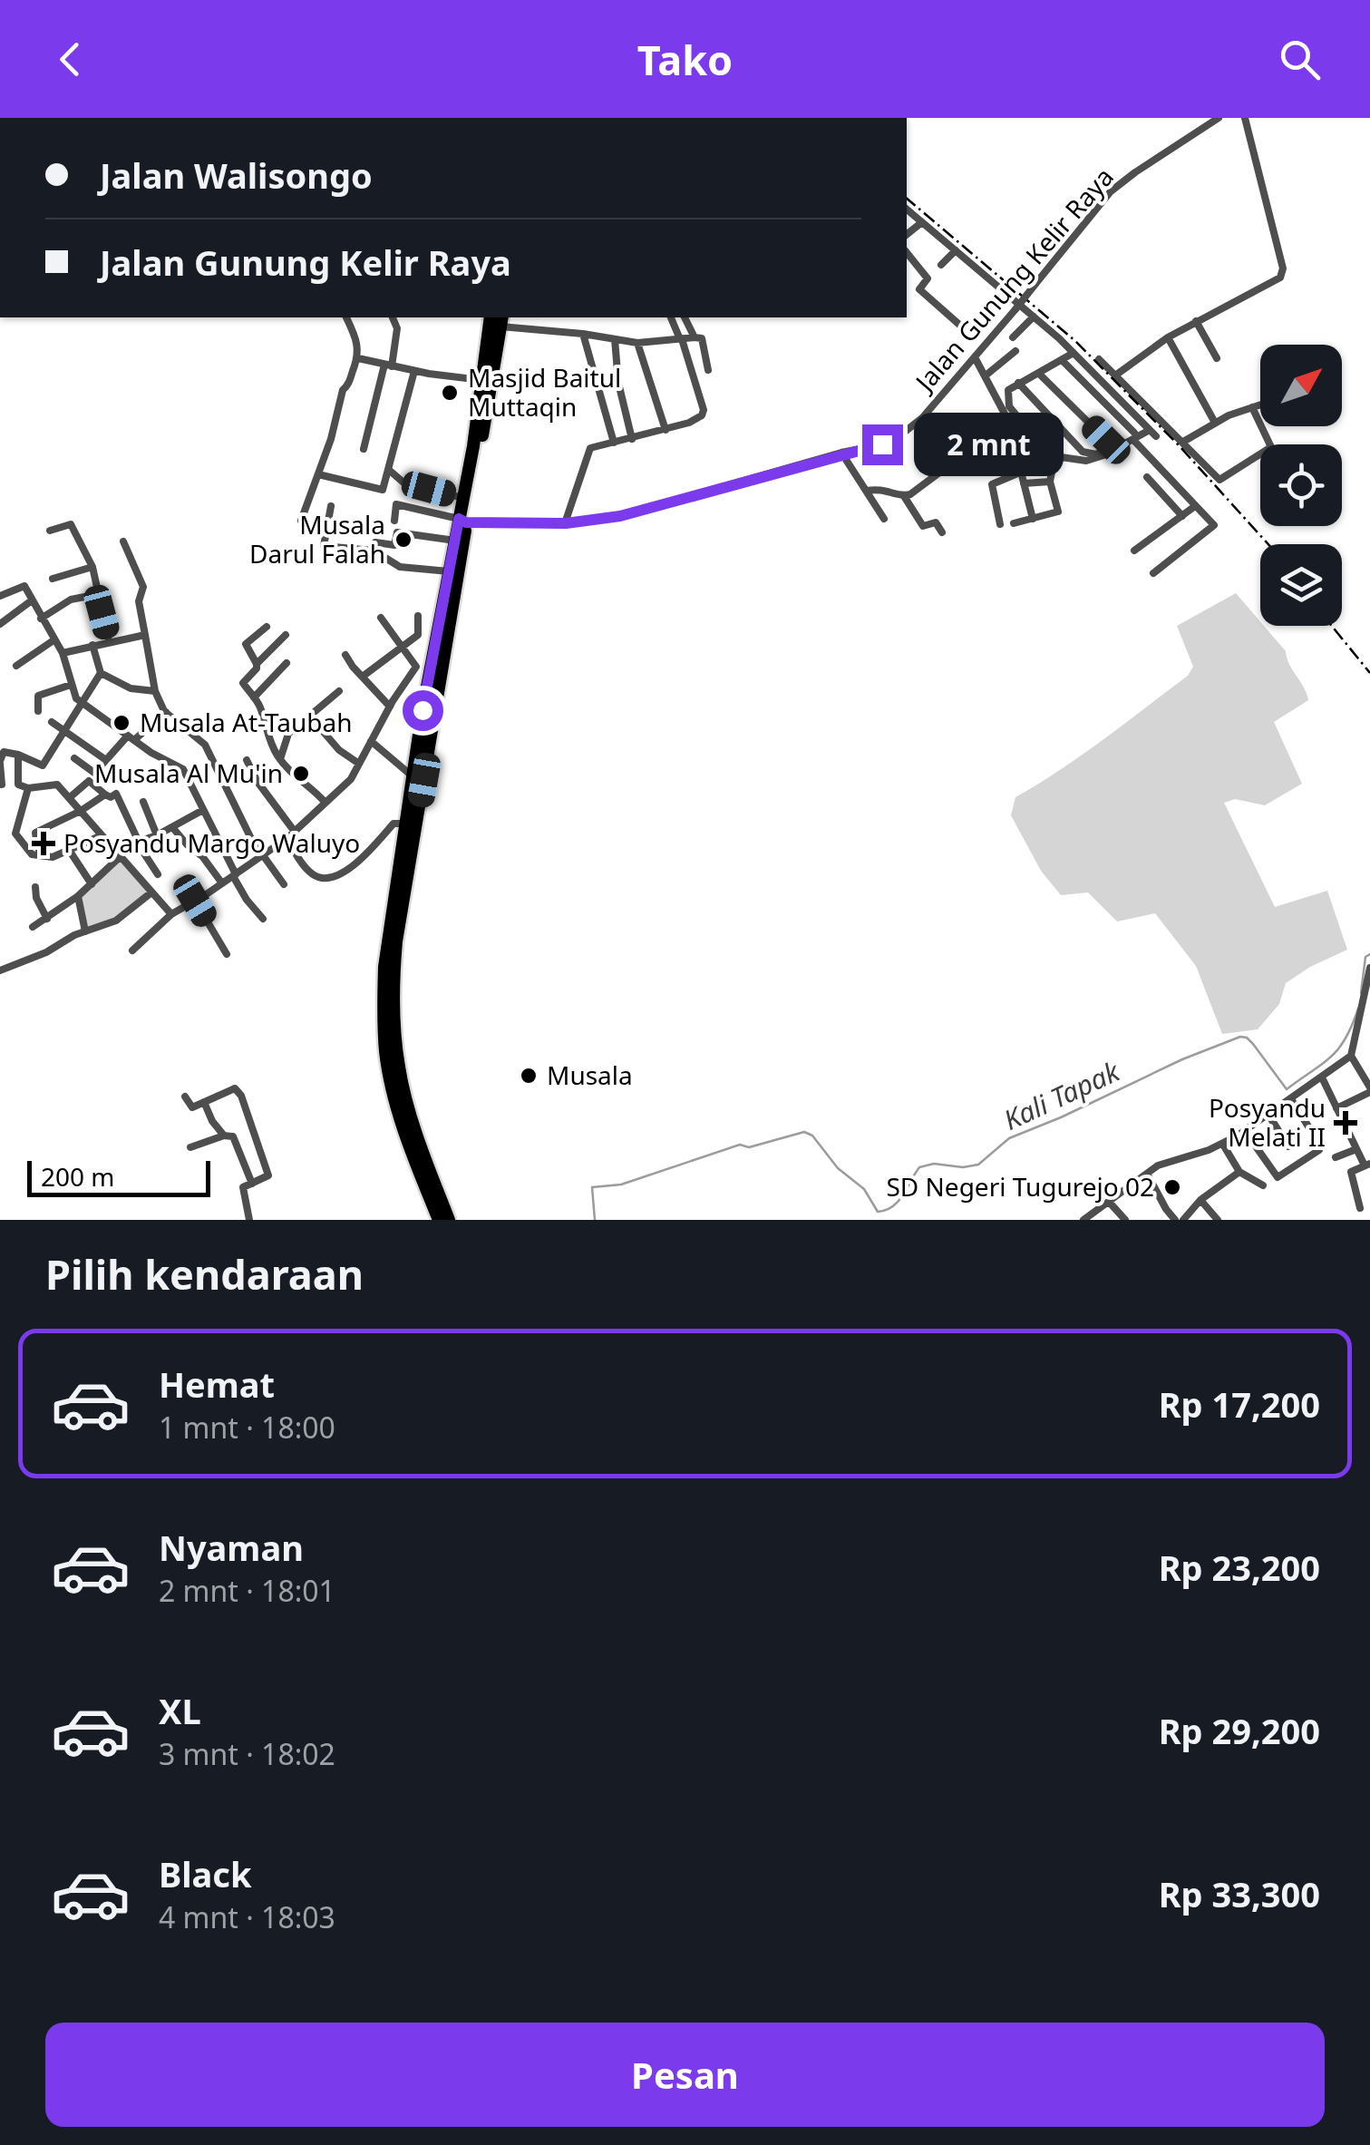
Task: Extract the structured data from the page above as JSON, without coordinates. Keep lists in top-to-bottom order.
{
  "streets": {
    "street": ["Jalan Gunung Kelir Raya"]
  },
  "water": ["Kali Tapak"],
  "places": {
    "other": [
      "Masjid Baitul Muttaqin",
      "Musala Darul Falah",
      "Musala At-Taubah",
      "Musala Al Mu'in",
      "Musala",
      "SD Negeri Tugurejo 02"
    ],
    "health": ["Posyandu Margo Waluyo", "Posyandu Melati II"]
  },
  "scale_bar": "200 m",
  "north": "top right",
  "page": {
    "header": "Tako",
    "banner": ["Jalan Walisongo", "Jalan Gunung Kelir Raya"],
    "bubble": "2 mnt",
    "scale": "200 m",
    "heading": "Pilih kendaraan",
    "list": [
      {
        "name": "Hemat",
        "note": "1 mnt · 18:00",
        "value": "Rp 17,200"
      },
      {
        "name": "Nyaman",
        "note": "2 mnt · 18:01",
        "value": "Rp 23,200"
      },
      {
        "name": "XL",
        "note": "3 mnt · 18:02",
        "value": "Rp 29,200"
      },
      {
        "name": "Black",
        "note": "4 mnt · 18:03",
        "value": "Rp 33,300"
      }
    ],
    "buttons": "Pesan"
  }
}
